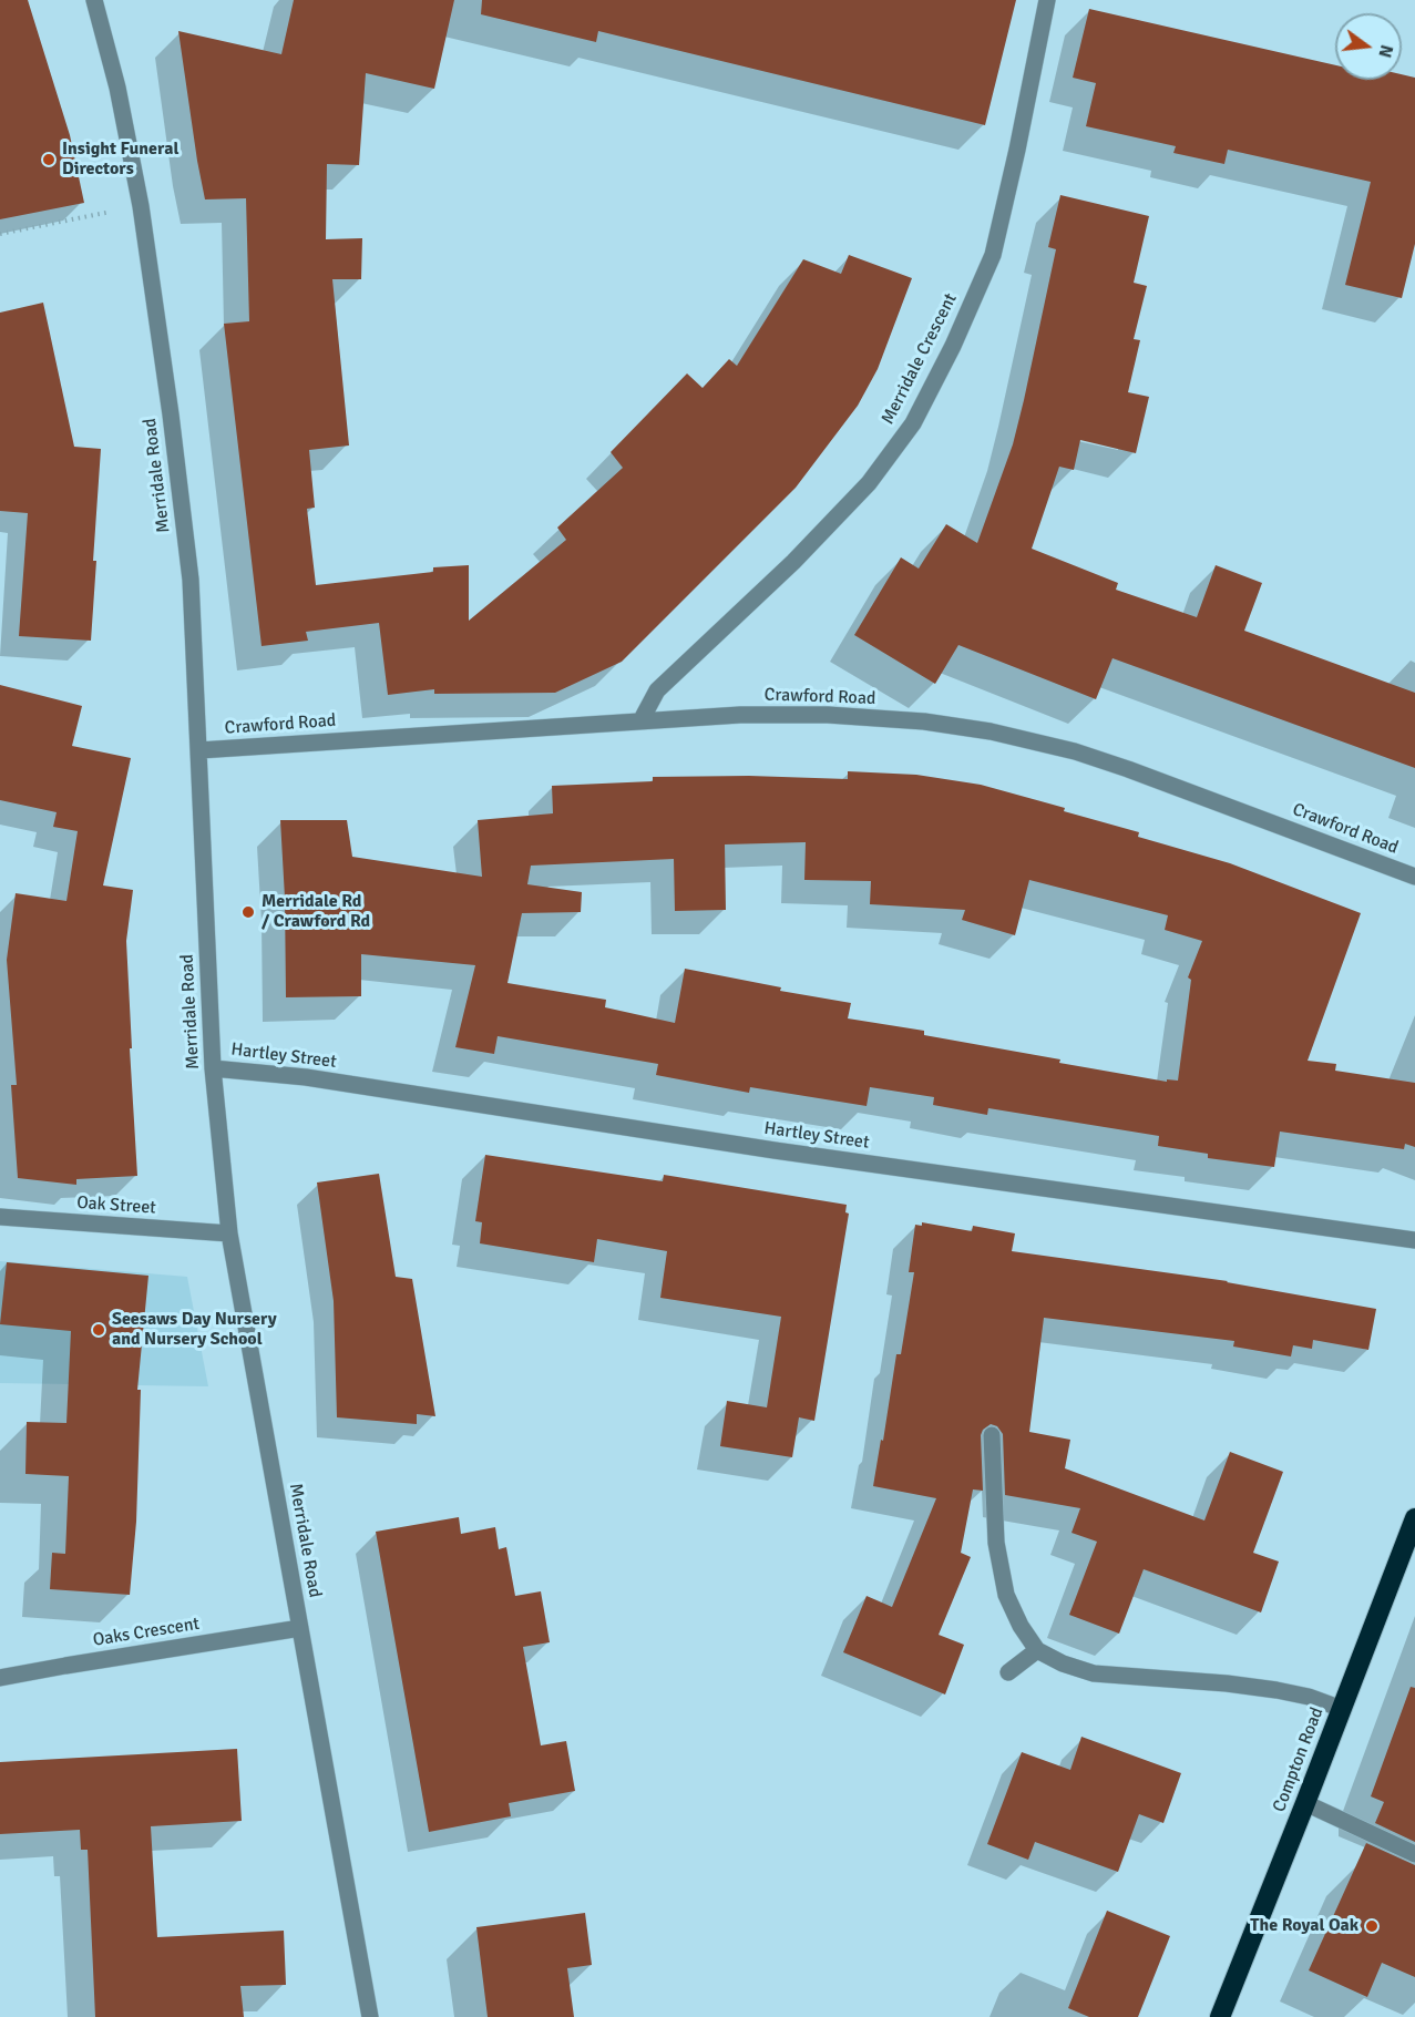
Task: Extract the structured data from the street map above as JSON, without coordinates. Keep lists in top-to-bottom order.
{
  "streets": {
    "highway": ["Compton Road"],
    "street": [
      "Merridale Crescent",
      "Merridale Road",
      "Crawford Road",
      "Hartley Street",
      "Oak Street",
      "Oaks Crescent"
    ]
  },
  "crossings": [
    ["Merridale Crescent", "Crawford Road"],
    ["Merridale Road", "Crawford Road"],
    ["Merridale Road", "Hartley Street"],
    ["Merridale Road", "Oak Street"],
    ["Merridale Road", "Oaks Crescent"]
  ],
  "places": [
    "Insight Funeral Directors",
    "Merridale Rd / Crawford Rd",
    "Seesaws Day Nursery and Nursery School",
    "The Royal Oak"
  ],
  "north": "right"
}
